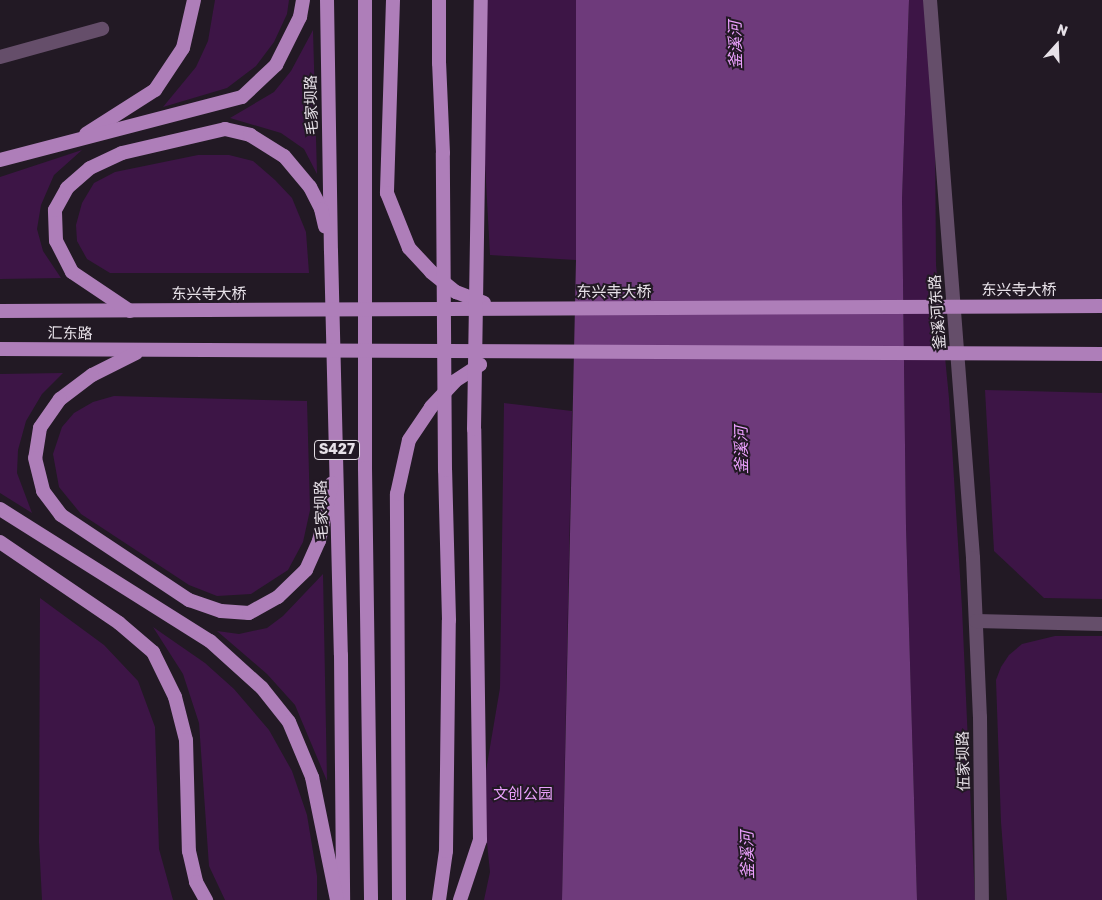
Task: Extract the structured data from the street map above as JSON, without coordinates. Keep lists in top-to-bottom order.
{
  "streets": {
    "main road": [
      "毛家坝路",
      "东兴寺大桥",
      "汇东路",
      "S427"
    ],
    "street": ["釜溪河东路", "伍家坝路"]
  },
  "crossings": [
    ["东兴寺大桥", "汇东路"],
    ["釜溪河东路", "伍家坝路"]
  ],
  "water": ["釜溪河"],
  "parks": ["文创公园"],
  "north": "top"
}
